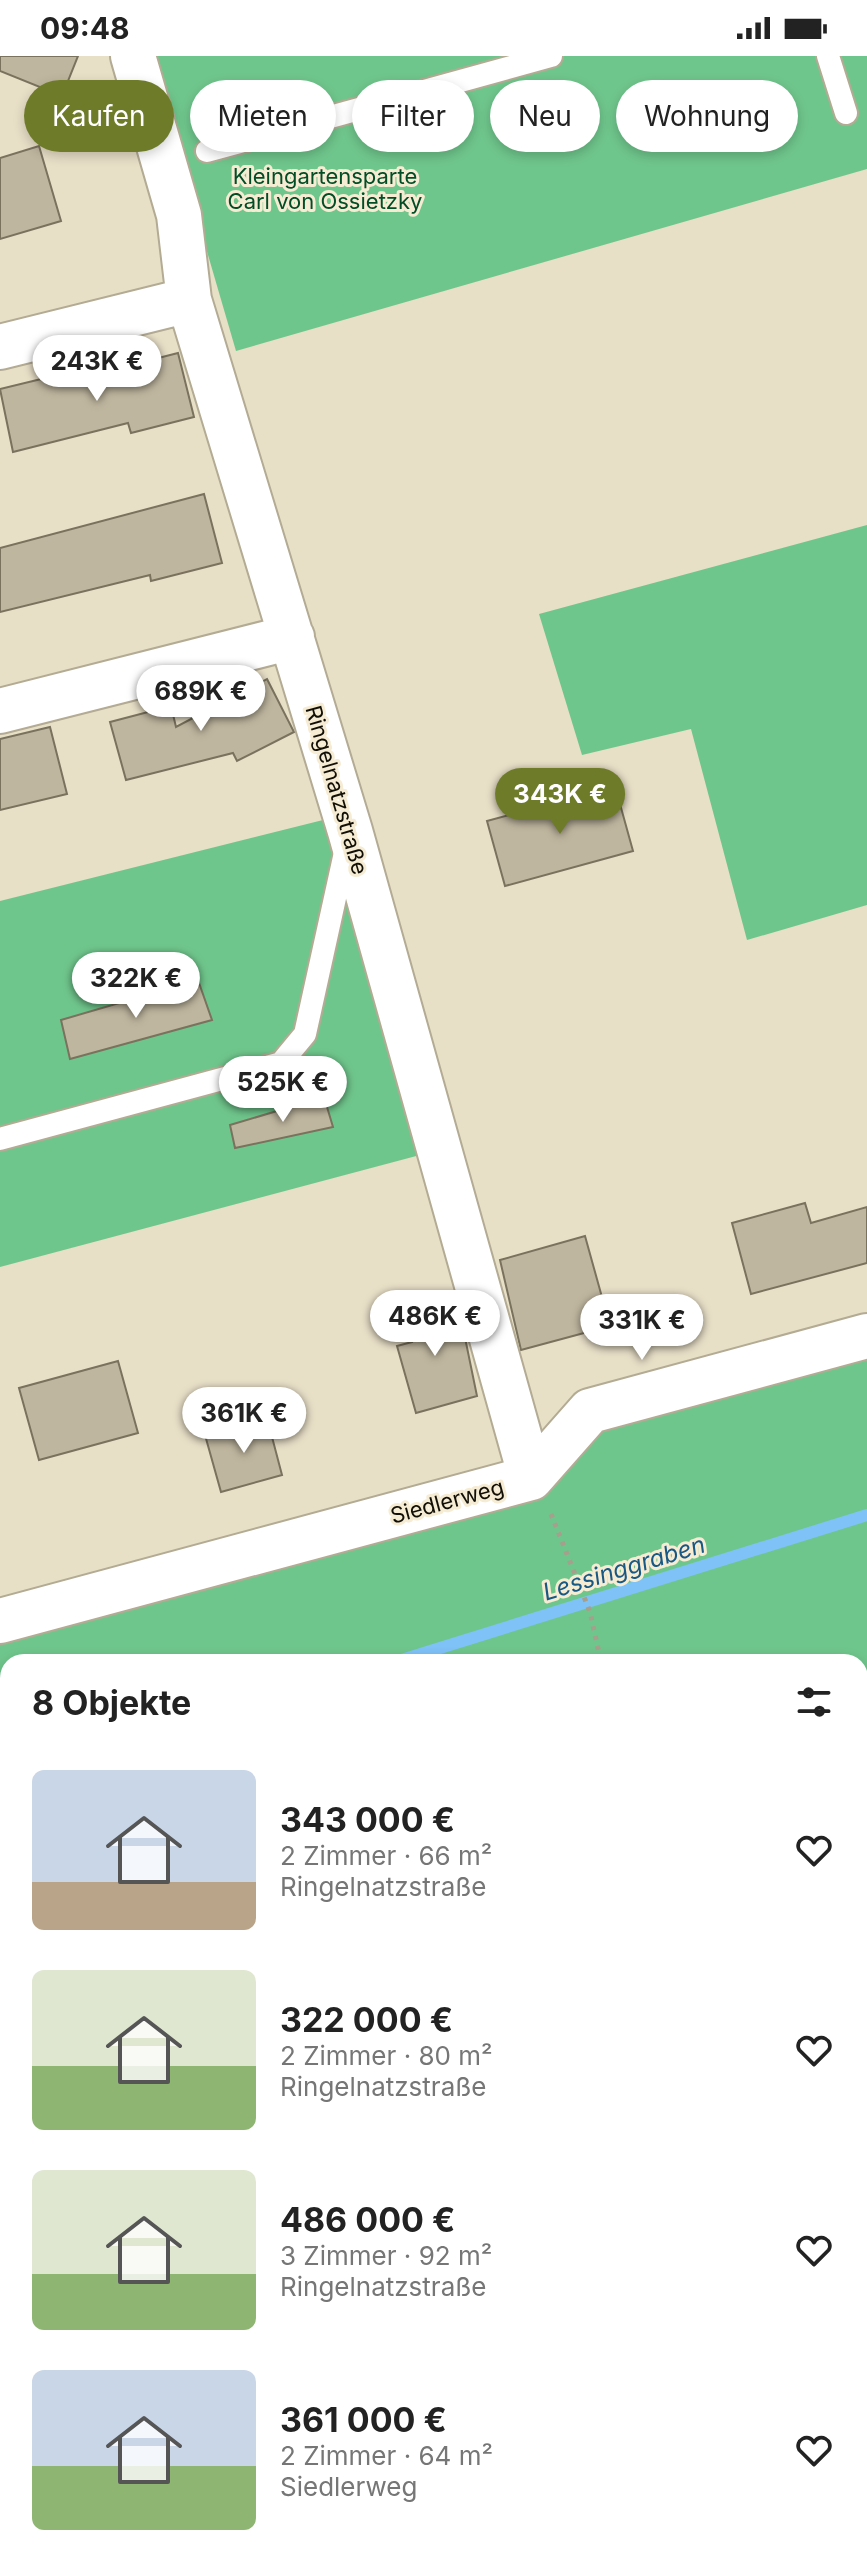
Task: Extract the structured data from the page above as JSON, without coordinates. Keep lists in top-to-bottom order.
{
  "streets": {
    "street": ["Ringelnatzstraße", "Siedlerweg"]
  },
  "crossings": [
    ["Ringelnatzstraße", "Siedlerweg"]
  ],
  "water": ["Lessinggraben"],
  "parks": ["Kleingartensparte Carl von Ossietzky"],
  "page": {
    "status": "09:48",
    "chip": [
      "Kaufen",
      "Mieten",
      "Filter",
      "Neu",
      "Wohnung"
    ],
    "price": [
      "243K €",
      "689K €",
      "343K €",
      "322K €",
      "525K €",
      "486K €",
      "331K €",
      "361K €"
    ],
    "heading": "8 Objekte",
    "list": [
      {
        "name": "343 000 €",
        "note": "2 Zimmer · 66 m² · Ringelnatzstraße"
      },
      {
        "name": "322 000 €",
        "note": "2 Zimmer · 80 m² · Ringelnatzstraße"
      },
      {
        "name": "486 000 €",
        "note": "3 Zimmer · 92 m² · Ringelnatzstraße"
      },
      {
        "name": "361 000 €",
        "note": "2 Zimmer · 64 m² · Siedlerweg"
      }
    ]
  }
}
